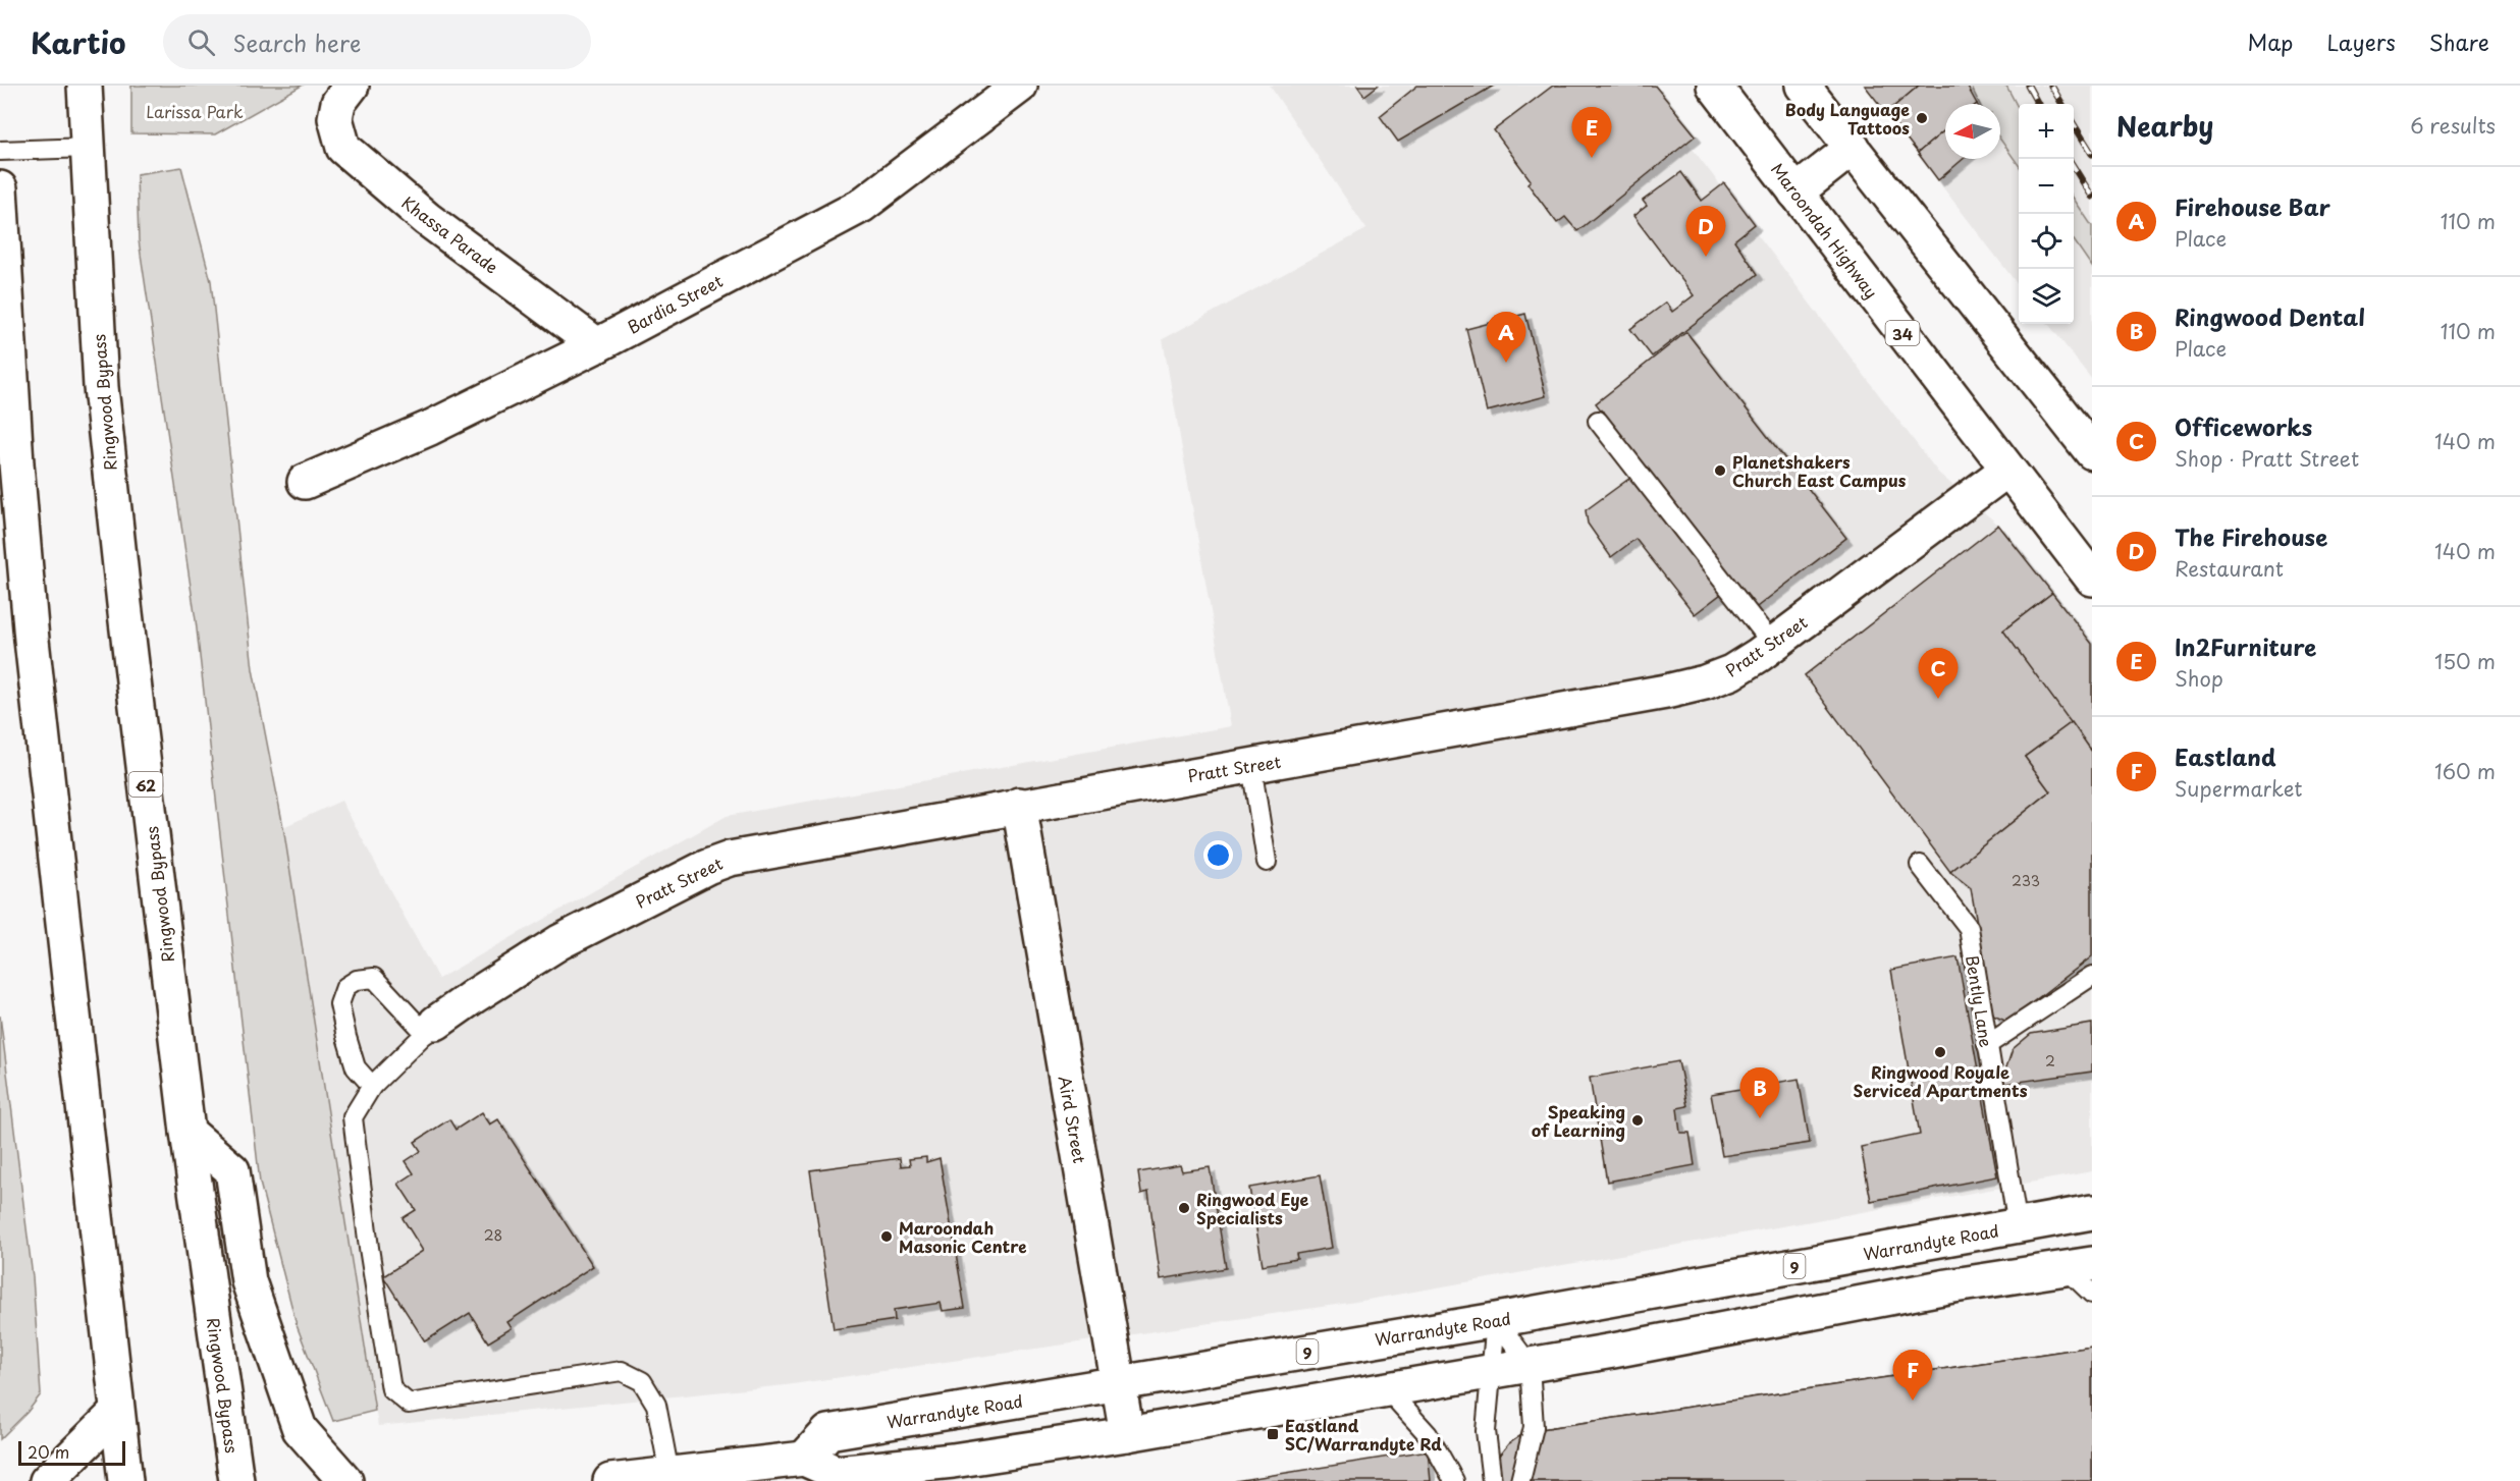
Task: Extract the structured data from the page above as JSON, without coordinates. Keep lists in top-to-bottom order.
{
  "streets": {
    "main road": [
      "Maroondah Highway",
      "Khassa Parade",
      "Bardia Street",
      "34",
      "Ringwood Bypass",
      "Pratt Street",
      "62",
      "Aird Street",
      "Warrandyte Road",
      "9"
    ],
    "lane": ["Bently Lane"]
  },
  "crossings": [
    ["Maroondah Highway", "Pratt Street"],
    ["Khassa Parade", "Bardia Street"],
    ["Pratt Street", "Aird Street"],
    ["Bently Lane", "Warrandyte Road"],
    ["Aird Street", "Warrandyte Road"]
  ],
  "parks": ["Larissa Park"],
  "places": {
    "other": [
      "Body Language Tattoos",
      "Planetshakers Church East Campus",
      "Ringwood Royale Serviced Apartments",
      "Speaking of Learning",
      "Ringwood Eye Specialists",
      "Maroondah Masonic Centre"
    ],
    "transit": ["Eastland SC/Warrandyte Rd"]
  },
  "house_numbers": ["233", "2", "28"],
  "scale_bar": "20 m",
  "north": "left",
  "page": {
    "header": "Kartio",
    "search": "Search here",
    "nav": ["Map", "Layers", "Share"],
    "heading": ["Nearby", "6 results"],
    "map_buttons": ["+", "−"],
    "pins": [
      "E",
      "D",
      "A",
      "C",
      "B",
      "F"
    ],
    "list": [
      {
        "mark": "A",
        "name": "Firehouse Bar",
        "note": "Place",
        "value": "110 m"
      },
      {
        "mark": "B",
        "name": "Ringwood Dental",
        "note": "Place",
        "value": "110 m"
      },
      {
        "mark": "C",
        "name": "Officeworks",
        "note": "Shop · Pratt Street",
        "value": "140 m"
      },
      {
        "mark": "D",
        "name": "The Firehouse",
        "note": "Restaurant",
        "value": "140 m"
      },
      {
        "mark": "E",
        "name": "In2Furniture",
        "note": "Shop",
        "value": "150 m"
      },
      {
        "mark": "F",
        "name": "Eastland",
        "note": "Supermarket",
        "value": "160 m"
      }
    ],
    "scale": "20 m"
  }
}
